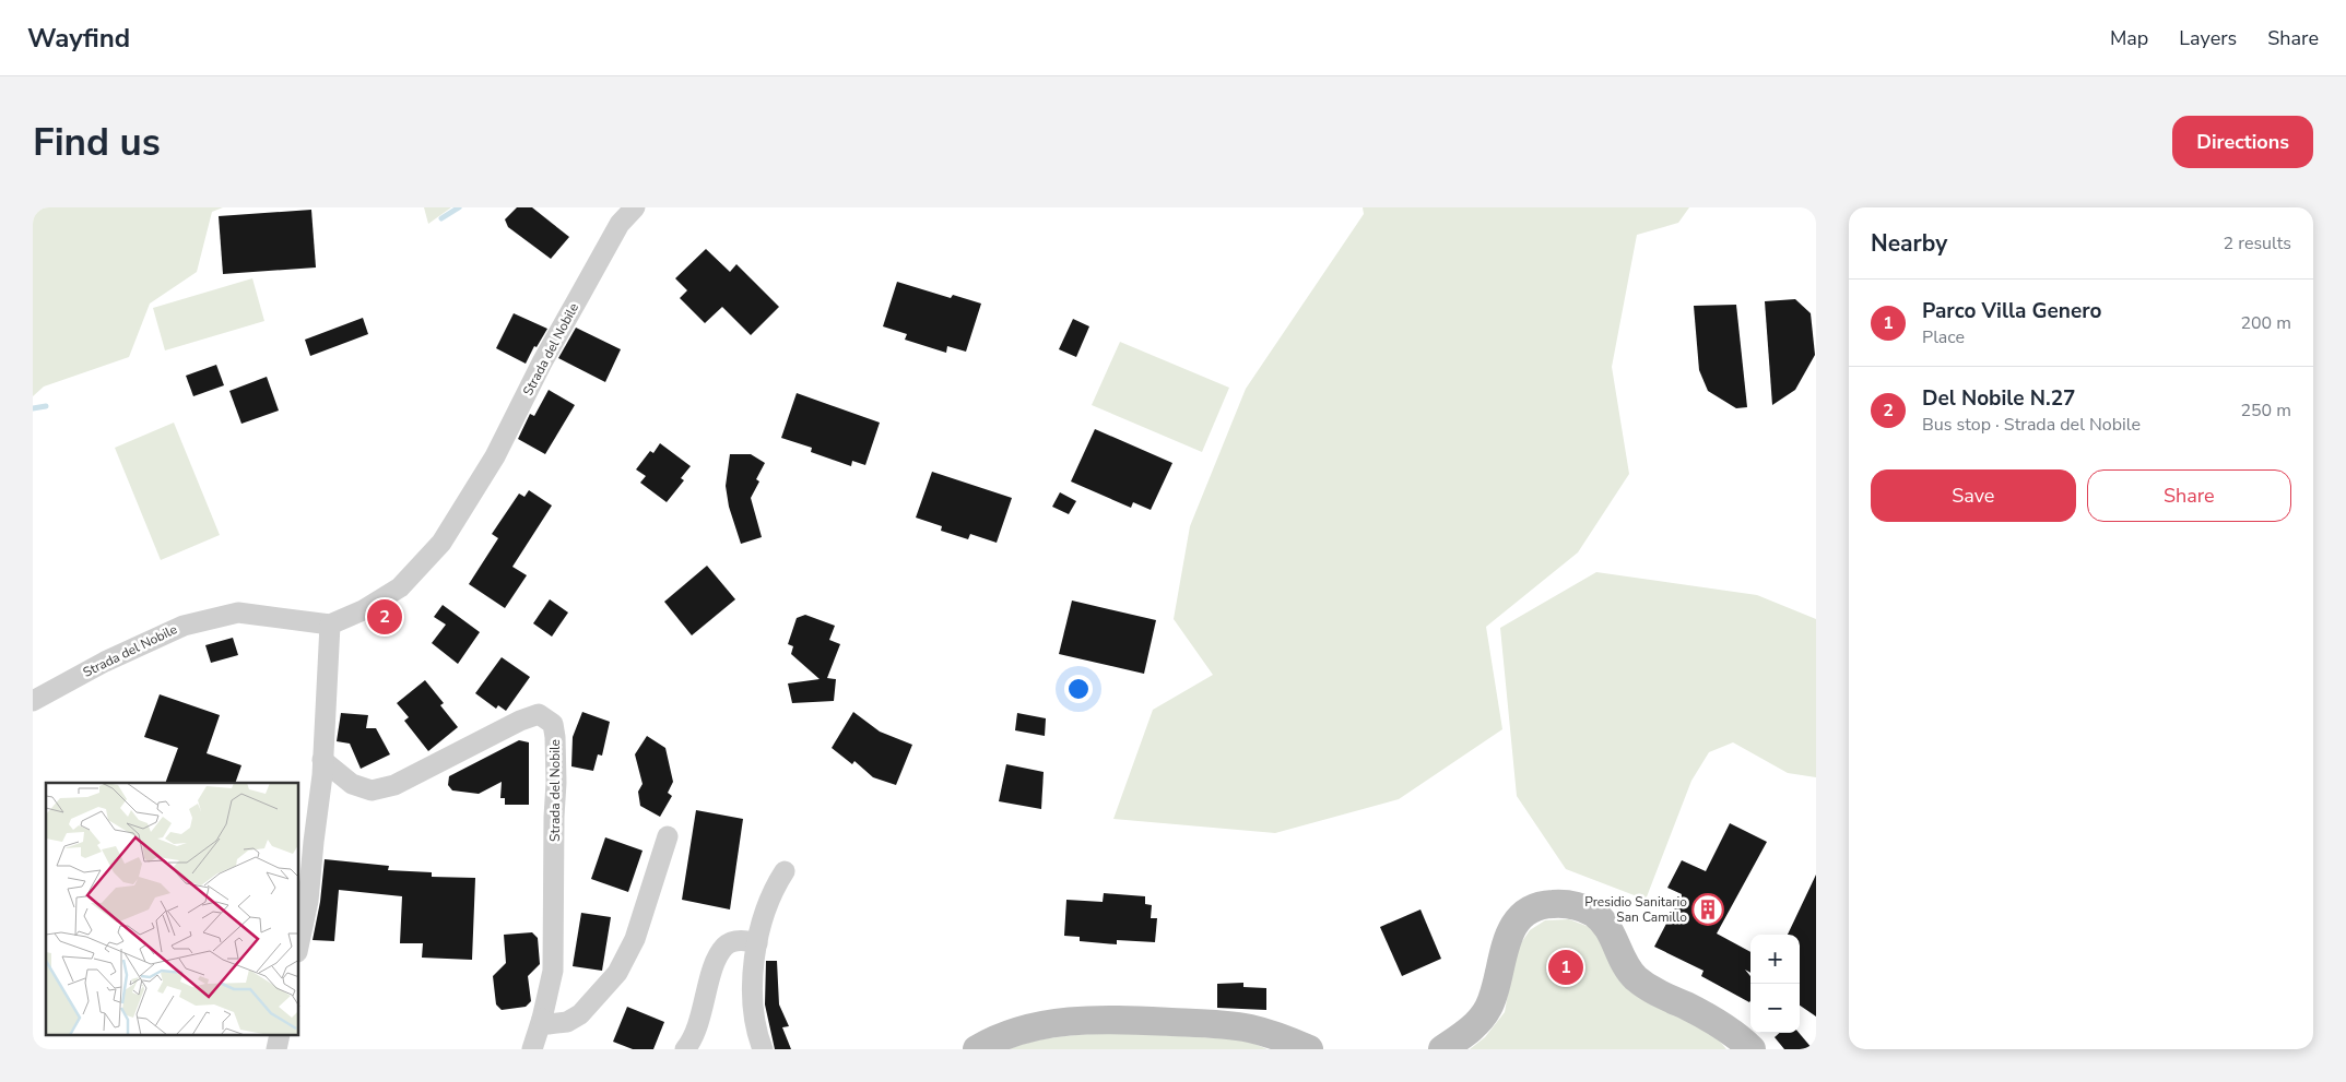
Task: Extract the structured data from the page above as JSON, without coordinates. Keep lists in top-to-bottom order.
{
  "streets": {
    "street": ["Strada del Nobile"]
  },
  "places": {
    "building": ["Presidio Sanitario San Camillo"]
  },
  "page": {
    "header": "Wayfind",
    "nav": ["Map", "Layers", "Share"],
    "buttons": [
      "Directions",
      ["Save", "Share"]
    ],
    "title": "Find us",
    "heading": ["Nearby", "2 results"],
    "list": [
      {
        "mark": "1",
        "name": "Parco Villa Genero",
        "note": "Place",
        "value": "200 m"
      },
      {
        "mark": "2",
        "name": "Del Nobile N.27",
        "note": "Bus stop · Strada del Nobile",
        "value": "250 m"
      }
    ],
    "pins": ["2", "1"],
    "map_buttons": ["+", "−"]
  }
}
